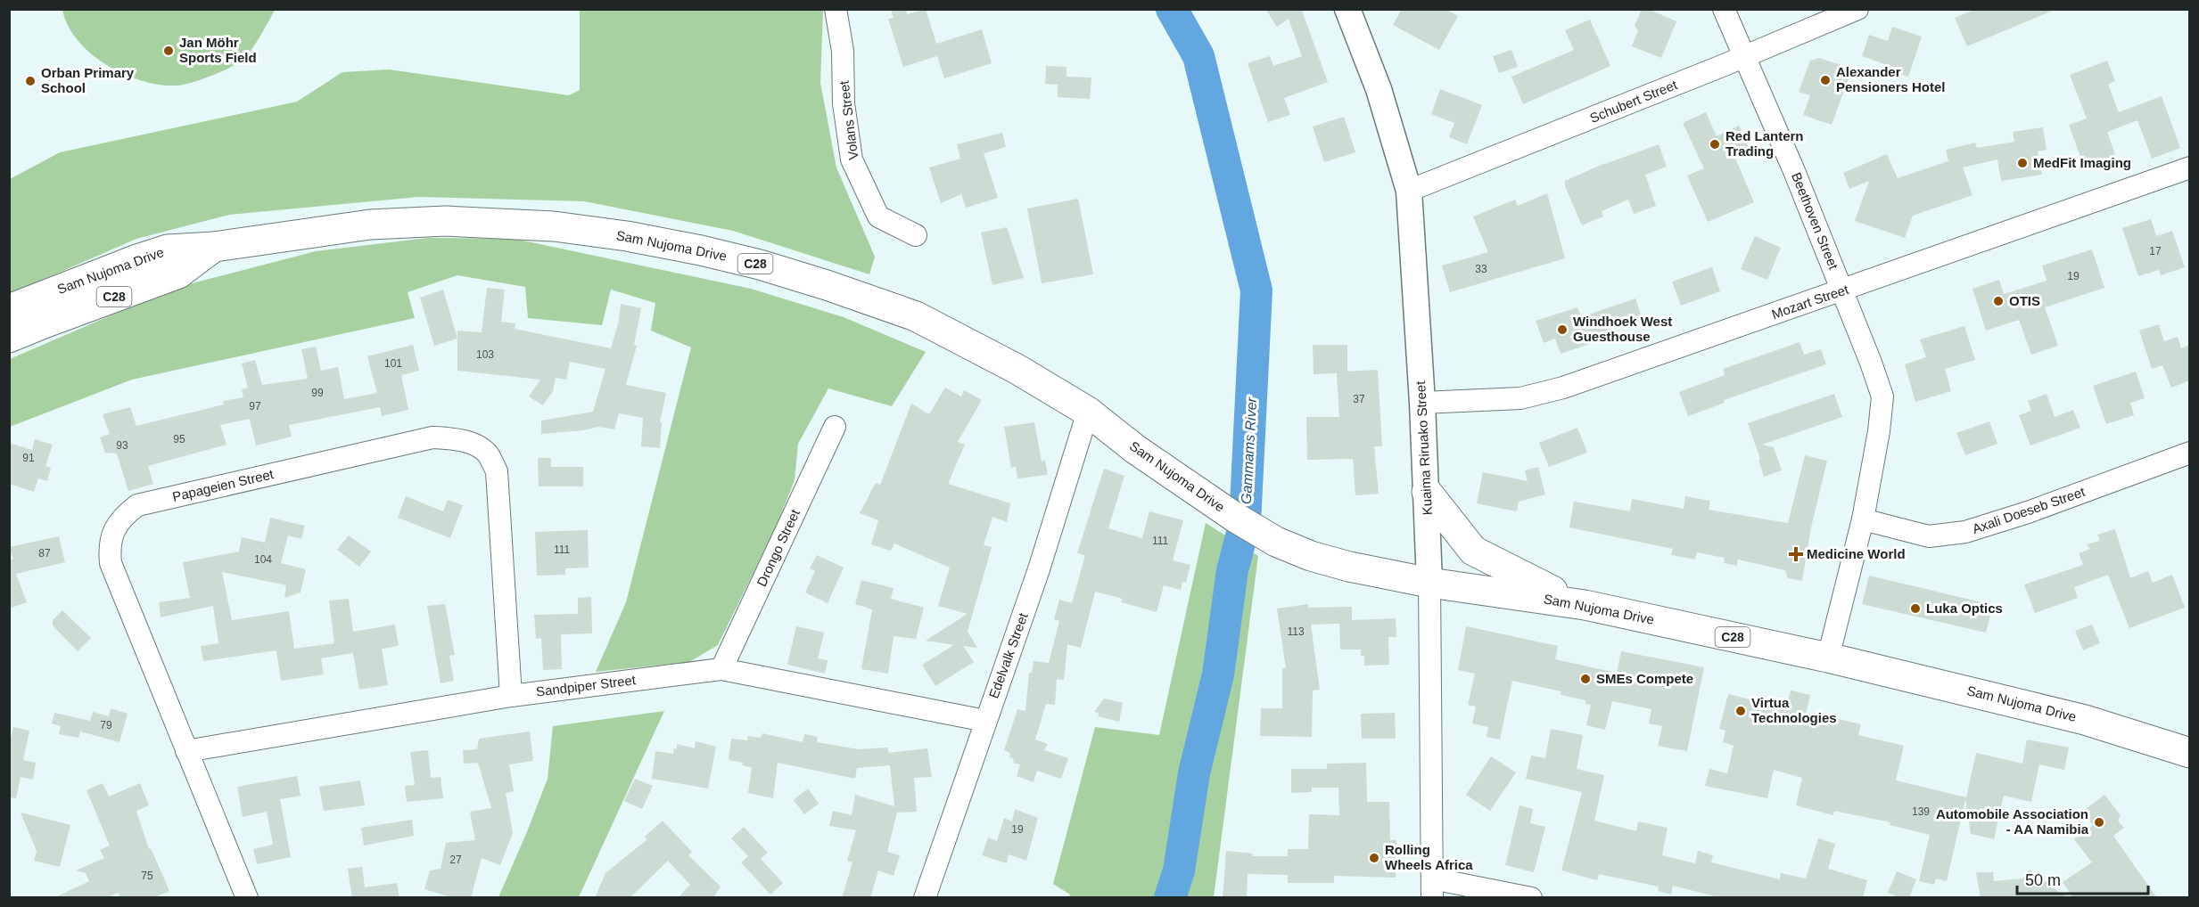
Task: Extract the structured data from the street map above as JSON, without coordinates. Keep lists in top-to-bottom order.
{
  "streets": {
    "highway": ["Sam Nujoma Drive", "C28"],
    "street": [
      "Schubert Street",
      "Volans Street",
      "Beethoven Street",
      "Mozart Street",
      "Kuaima Riruako Street",
      "Papageien Street",
      "Axali Doeseb Street",
      "Drongo Street",
      "Edelvalk Street",
      "Sandpiper Street"
    ]
  },
  "crossings": [
    ["Schubert Street", "Beethoven Street"],
    ["Schubert Street", "Kuaima Riruako Street"],
    ["Beethoven Street", "Sam Nujoma Drive"],
    ["Beethoven Street", "Mozart Street"],
    ["Beethoven Street", "Axali Doeseb Street"],
    ["Sam Nujoma Drive", "Kuaima Riruako Street"],
    ["Sam Nujoma Drive", "Edelvalk Street"],
    ["Mozart Street", "Kuaima Riruako Street"],
    ["Papageien Street", "Sandpiper Street"],
    ["Drongo Street", "Sandpiper Street"],
    ["Edelvalk Street", "Sandpiper Street"]
  ],
  "water": ["Gammams River"],
  "places": {
    "other": [
      "Jan Möhr Sports Field",
      "Alexander Pensioners Hotel",
      "Orban Primary School",
      "Red Lantern Trading",
      "MedFit Imaging",
      "OTIS",
      "Windhoek West Guesthouse",
      "Luka Optics",
      "SMEs Compete",
      "Virtua Technologies",
      "Automobile Association - AA Namibia",
      "Rolling Wheels Africa"
    ],
    "health": ["Medicine World"]
  },
  "house_numbers": [
    "17",
    "33",
    "19",
    "103",
    "101",
    "99",
    "37",
    "97",
    "95",
    "93",
    "91",
    "111",
    "111",
    "87",
    "104",
    "113",
    "79",
    "139",
    "19",
    "27",
    "75"
  ],
  "scale_bar": "50 m"
}
